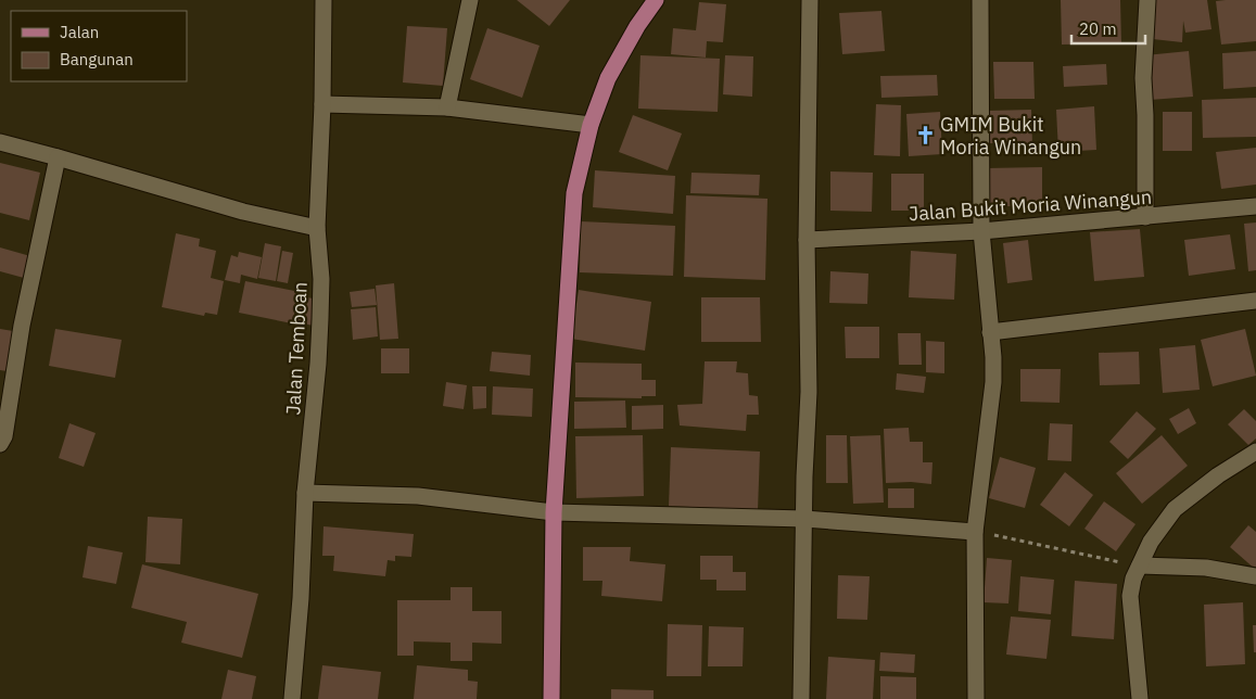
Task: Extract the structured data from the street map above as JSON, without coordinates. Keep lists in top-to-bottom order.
{
  "streets": {
    "street": ["Jalan Bukit Moria Winangun", "Jalan Temboan"]
  },
  "places": {
    "church": ["GMIM Bukit Moria Winangun"]
  },
  "legend": ["Jalan", "Bangunan"],
  "scale_bar": "20 m"
}
